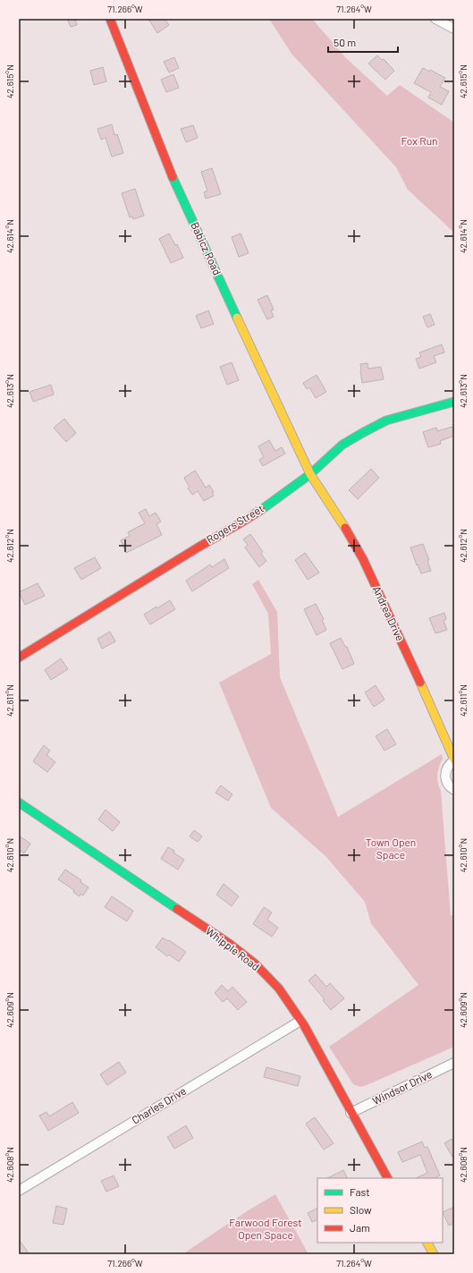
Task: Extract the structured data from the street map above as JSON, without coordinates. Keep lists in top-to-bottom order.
{
  "streets": {
    "street": [
      "Babicz Road",
      "Rogers Street",
      "Andrea Drive",
      "Whipple Road",
      "Windsor Drive",
      "Charles Drive"
    ]
  },
  "crossings": [
    ["Babicz Road", "Rogers Street"],
    ["Babicz Road", "Andrea Drive"],
    ["Rogers Street", "Andrea Drive"],
    ["Whipple Road", "Windsor Drive"],
    ["Whipple Road", "Charles Drive"]
  ],
  "parks": ["Fox Run", "Town Open Space", "Farwood Forest Open Space"],
  "legend": ["Fast", "Slow", "Jam"],
  "scale_bar": "50 m",
  "coordinates": [
    "71.266°W",
    "71.264°W",
    "42.615°N",
    "42.614°N",
    "42.613°N",
    "42.612°N",
    "42.611°N",
    "42.610°N",
    "42.609°N",
    "42.608°N"
  ]
}
